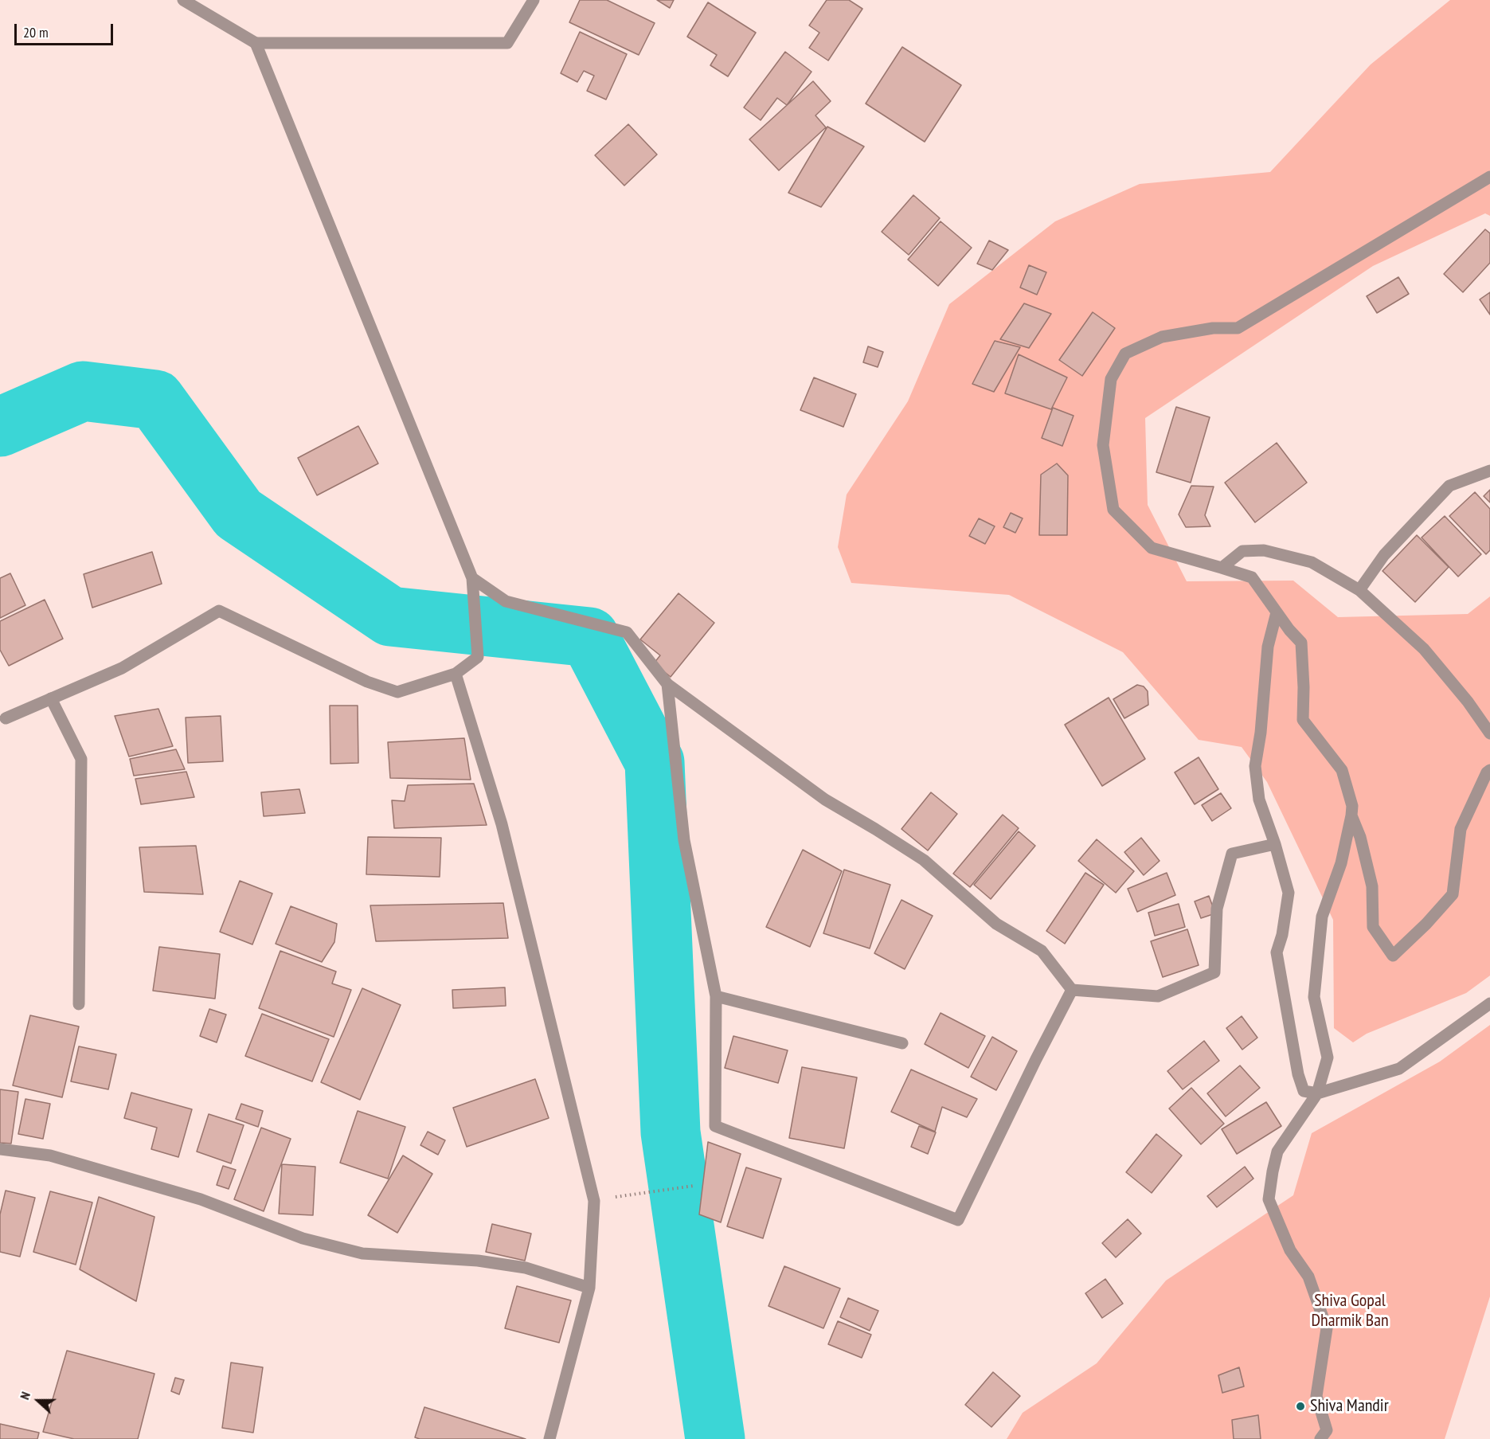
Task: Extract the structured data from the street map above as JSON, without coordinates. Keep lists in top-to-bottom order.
{
  "parks": ["Shiva Gopal Dharmik Ban"],
  "places": ["Shiva Mandir"],
  "scale_bar": "20 m",
  "north": "left"
}
